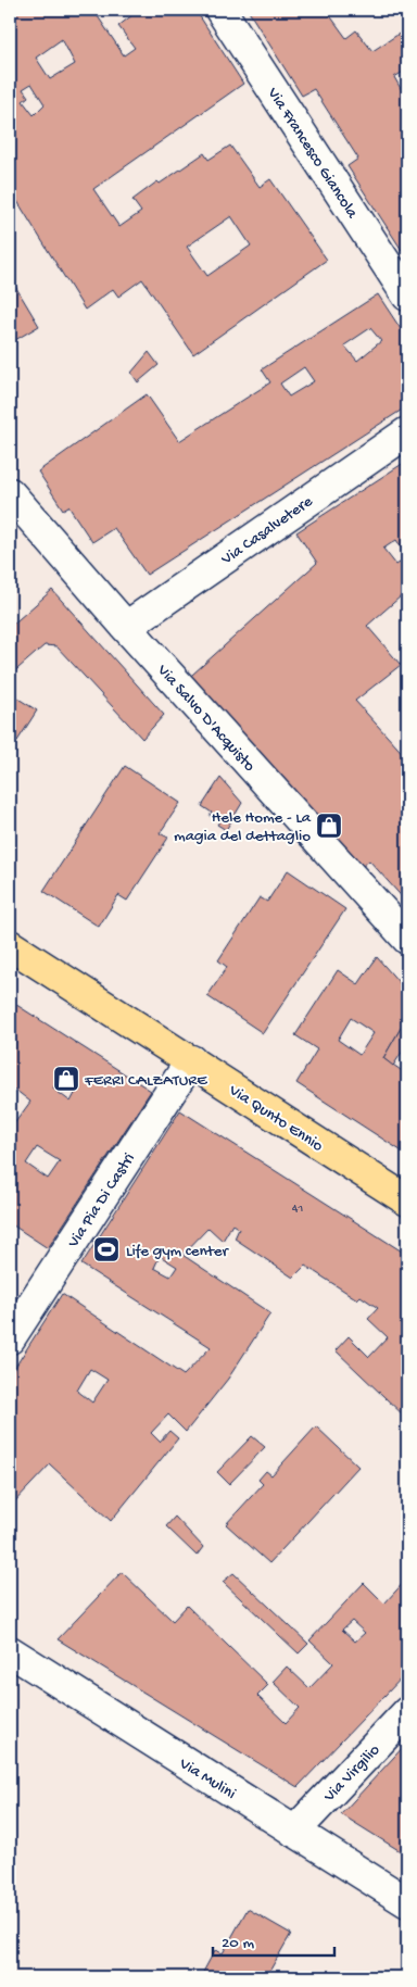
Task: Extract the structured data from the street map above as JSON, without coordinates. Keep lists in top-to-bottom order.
{
  "streets": {
    "main road": ["Via Qunto Ennio"],
    "street": [
      "Via Francesco Giancola",
      "Via Casalvetere",
      "Via Salvo D'Acquisto",
      "Via Pia Di Castri",
      "Via Virgilio",
      "Via Mulini"
    ]
  },
  "crossings": [
    ["Via Casalvetere", "Via Salvo D'Acquisto"],
    ["Via Qunto Ennio", "Via Pia Di Castri"],
    ["Via Virgilio", "Via Mulini"]
  ],
  "places": {
    "shop": ["Hele Home - La magia del dettaglio", "FERRI CALZATURE"],
    "sports": ["Life gym center"]
  },
  "house_numbers": ["41"],
  "scale_bar": "20 m"
}
